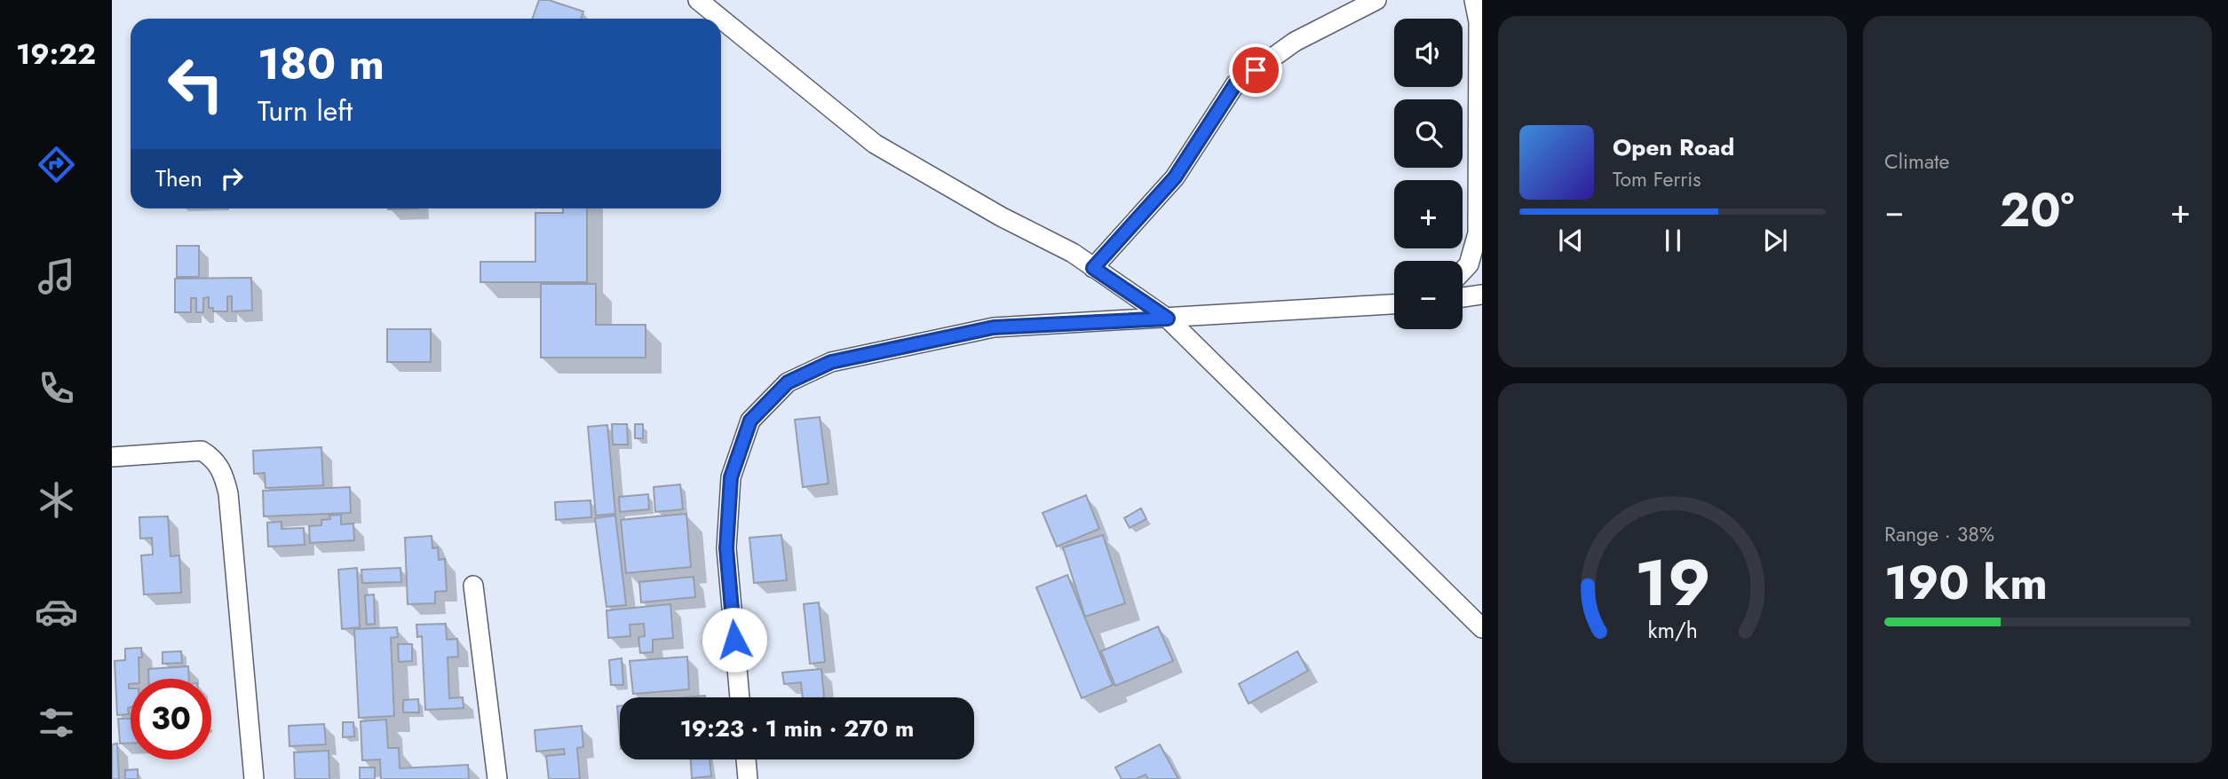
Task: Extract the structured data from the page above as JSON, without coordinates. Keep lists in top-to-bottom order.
{
  "page": {
    "tabs": "19:22",
    "tile": [
      "Climate",
      ["Range · 38%", "190 km"]
    ],
    "map_buttons": ["+", "−"],
    "turn": ["180 m", "Turn left"],
    "song": ["Open Road", "Tom Ferris"],
    "then": "Then",
    "heat": ["−", "20°", "+"],
    "limit": "30",
    "trip": "19:23 · 1 min · 270 m",
    "gauge": ["19", "km/h"]
  }
}
